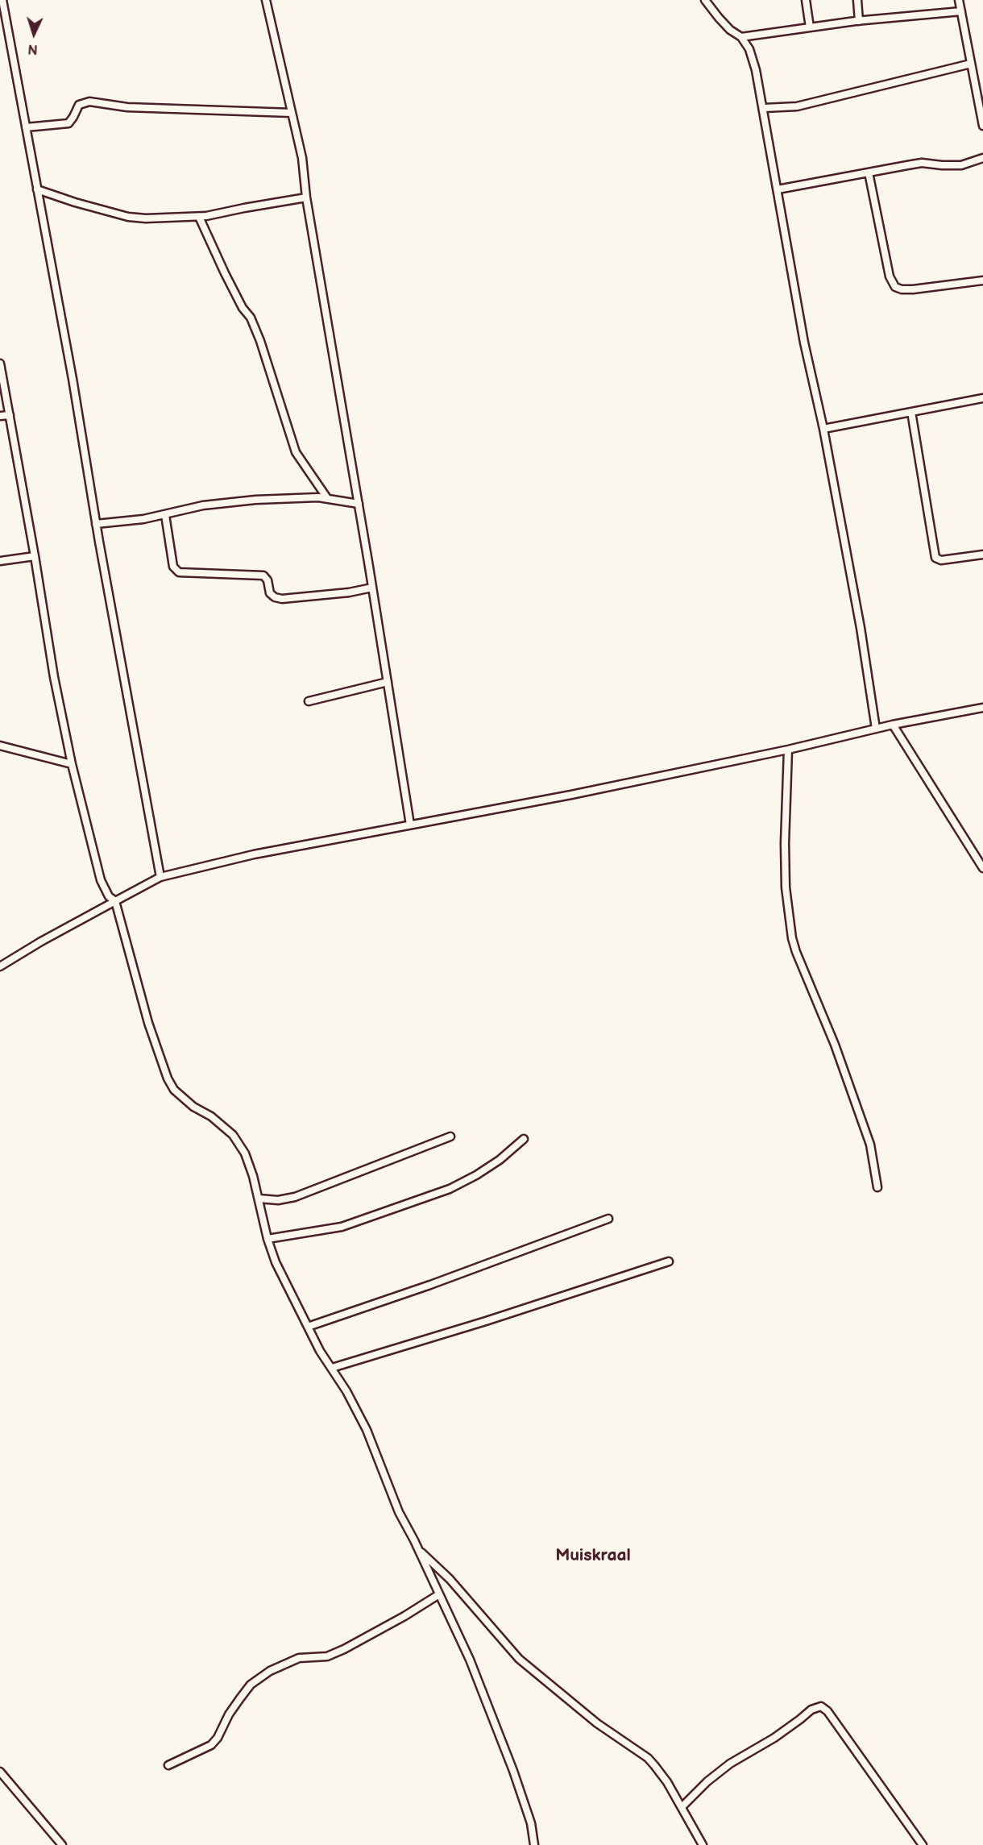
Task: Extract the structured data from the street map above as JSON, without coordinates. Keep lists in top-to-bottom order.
{
  "districts": ["Muiskraal"],
  "north": "bottom"
}
